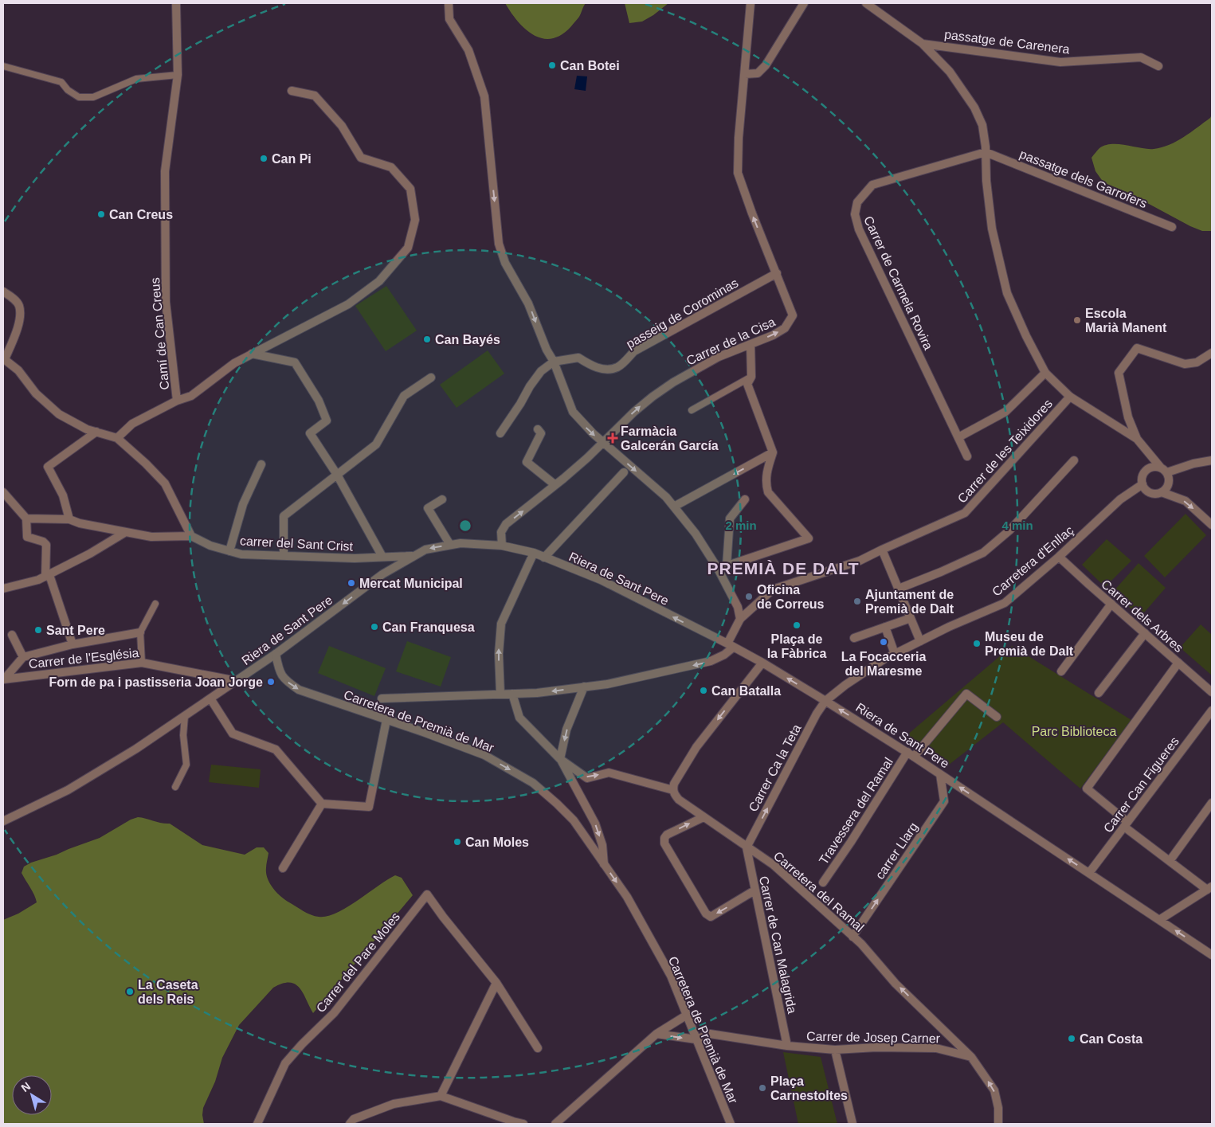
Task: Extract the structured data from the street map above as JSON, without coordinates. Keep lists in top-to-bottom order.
{
  "streets": {
    "street": [
      "passatge de Carenera",
      "passatge dels Garrofers",
      "Carrer de Carmela Rovira",
      "passeig de Corominas",
      "Camí de Can Creus",
      "Carrer de la Cisa",
      "Carrer de les Teixidores",
      "carrer del Sant Crist",
      "Carretera d'Enllaç",
      "Riera de Sant Pere",
      "Carrer dels Arbres",
      "Carrer de l'Església",
      "Carretera de Premià de Mar",
      "Carrer Ca la Teta",
      "Carrer Can Figueres",
      "Travessera del Ramal",
      "carrer Llarg",
      "Carretera del Ramal",
      "Carrer de Can Malagrida",
      "Carrer del Pare Moles",
      "Carrer de Josep Carner"
    ]
  },
  "crossings": [
    ["passatge dels Garrofers", "Carrer de Carmela Rovira"],
    ["passeig de Corominas", "Carrer de la Cisa"],
    ["Carrer de la Cisa", "Riera de Sant Pere"],
    ["carrer del Sant Crist", "Riera de Sant Pere"],
    ["Carretera d'Enllaç", "Riera de Sant Pere"],
    ["Carretera d'Enllaç", "Carrer dels Arbres"],
    ["Carretera d'Enllaç", "Carrer Ca la Teta"],
    ["Riera de Sant Pere", "Carrer de l'Església"],
    ["Riera de Sant Pere", "Carretera de Premià de Mar"],
    ["Riera de Sant Pere", "Carrer Ca la Teta"],
    ["Riera de Sant Pere", "Carrer Can Figueres"],
    ["Riera de Sant Pere", "Travessera del Ramal"],
    ["Riera de Sant Pere", "carrer Llarg"],
    ["Carretera de Premià de Mar", "Carrer de Josep Carner"],
    ["Carrer Ca la Teta", "Carretera del Ramal"],
    ["Carrer Ca la Teta", "Carrer de Can Malagrida"],
    ["carrer Llarg", "Carretera del Ramal"],
    ["Carretera del Ramal", "Carrer de Can Malagrida"],
    ["Carretera del Ramal", "Carrer de Josep Carner"],
    ["Carrer de Can Malagrida", "Carrer de Josep Carner"]
  ],
  "one_way": [
    "Carrer de la Cisa",
    "Riera de Sant Pere",
    "Carretera de Premià de Mar",
    "Carrer Ca la Teta",
    "carrer Llarg",
    "Carretera del Ramal"
  ],
  "districts": ["PREMIÀ DE DALT"],
  "parks": ["Parc Biblioteca"],
  "places": {
    "other": [
      "Can Botei",
      "Can Pi",
      "Can Creus",
      "Escola Marià Manent",
      "Can Bayés",
      "Mercat Municipal",
      "Oficina de Correus",
      "Ajuntament de Premià de Dalt",
      "Plaça de la Fàbrica",
      "Can Franquesa",
      "Sant Pere",
      "La Focacceria del Maresme",
      "Museu de Premià de Dalt",
      "Forn de pa i pastisseria Joan Jorge",
      "Can Batalla",
      "Can Moles",
      "La Caseta dels Reis",
      "Can Costa",
      "Plaça Carnestoltes"
    ],
    "health": ["Farmàcia Galcerán García"]
  },
  "north": "top left",
  "rings": ["2 min", "4 min"]
}
